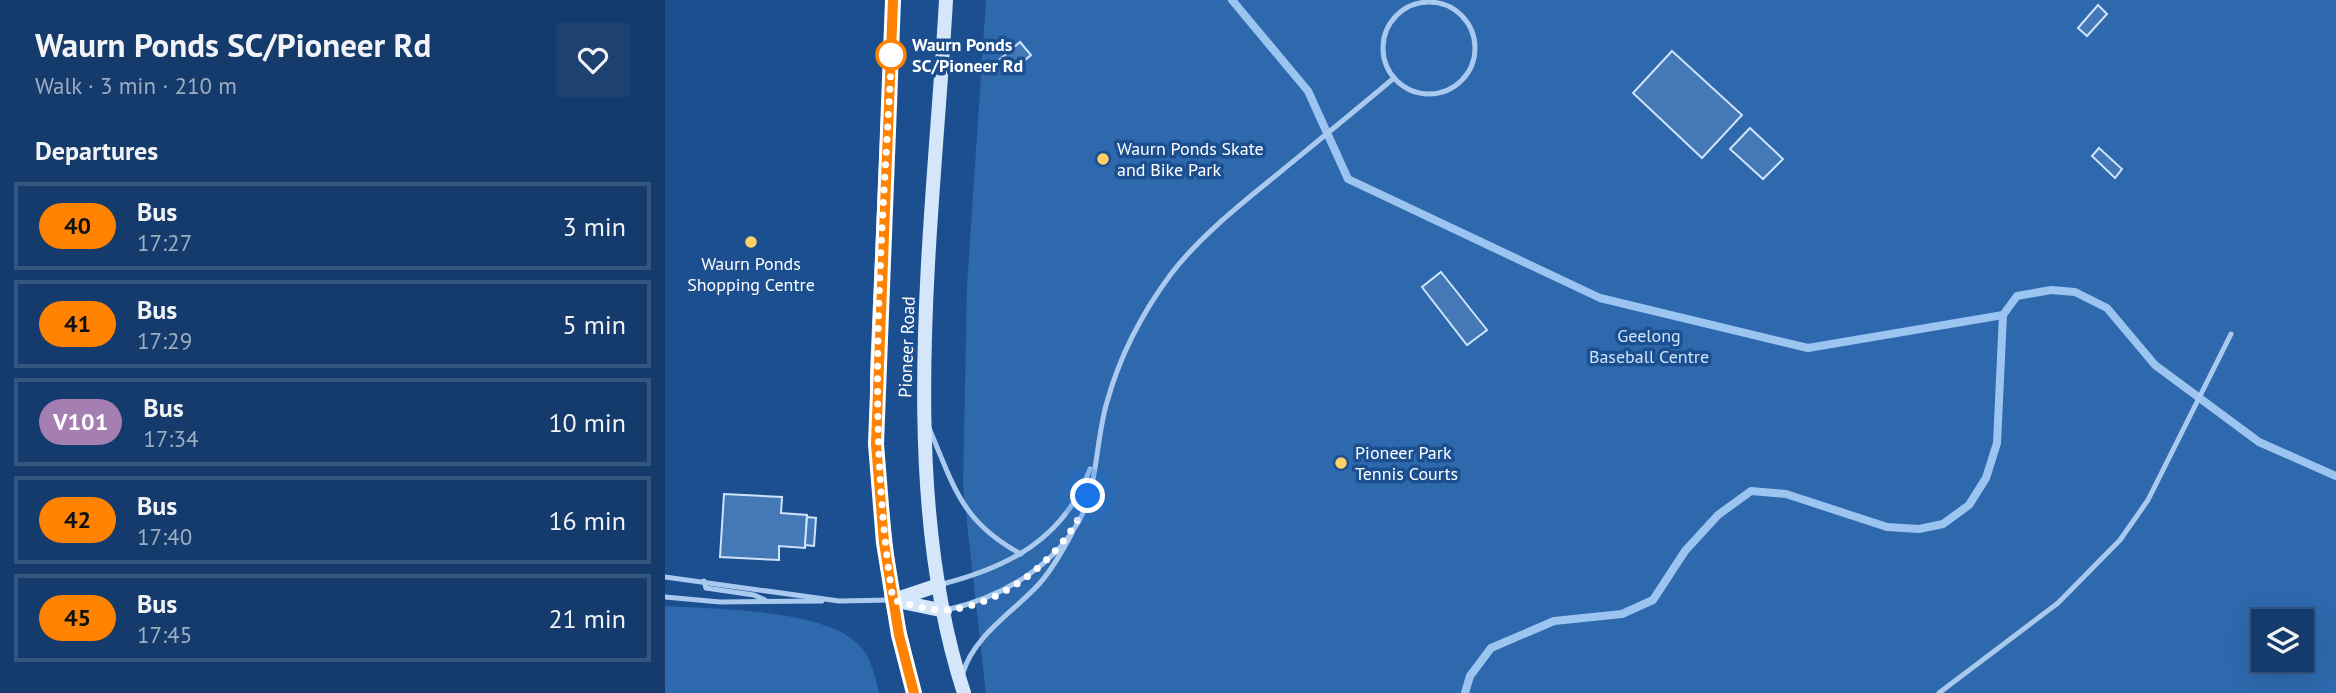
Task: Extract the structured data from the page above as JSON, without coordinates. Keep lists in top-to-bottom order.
{
  "streets": {
    "main road": ["Pioneer Road"]
  },
  "parks": ["Geelong Baseball Centre"],
  "places": [
    "Waurn Ponds SC/Pioneer Rd",
    "Waurn Ponds Skate and Bike Park",
    "Waurn Ponds Shopping Centre",
    "Pioneer Park Tennis Courts"
  ],
  "lines": ["bus line 40"],
  "page": {
    "heading": [
      ["Waurn Ponds SC/Pioneer Rd", "Walk · 3 min · 210 m"],
      "Departures"
    ],
    "list": [
      {
        "mark": "40",
        "name": "Bus",
        "note": "17:27",
        "value": "3 min"
      },
      {
        "mark": "41",
        "name": "Bus",
        "note": "17:29",
        "value": "5 min"
      },
      {
        "mark": "V101",
        "name": "Bus",
        "note": "17:34",
        "value": "10 min"
      },
      {
        "mark": "42",
        "name": "Bus",
        "note": "17:40",
        "value": "16 min"
      },
      {
        "mark": "45",
        "name": "Bus",
        "note": "17:45",
        "value": "21 min"
      }
    ]
  }
}
